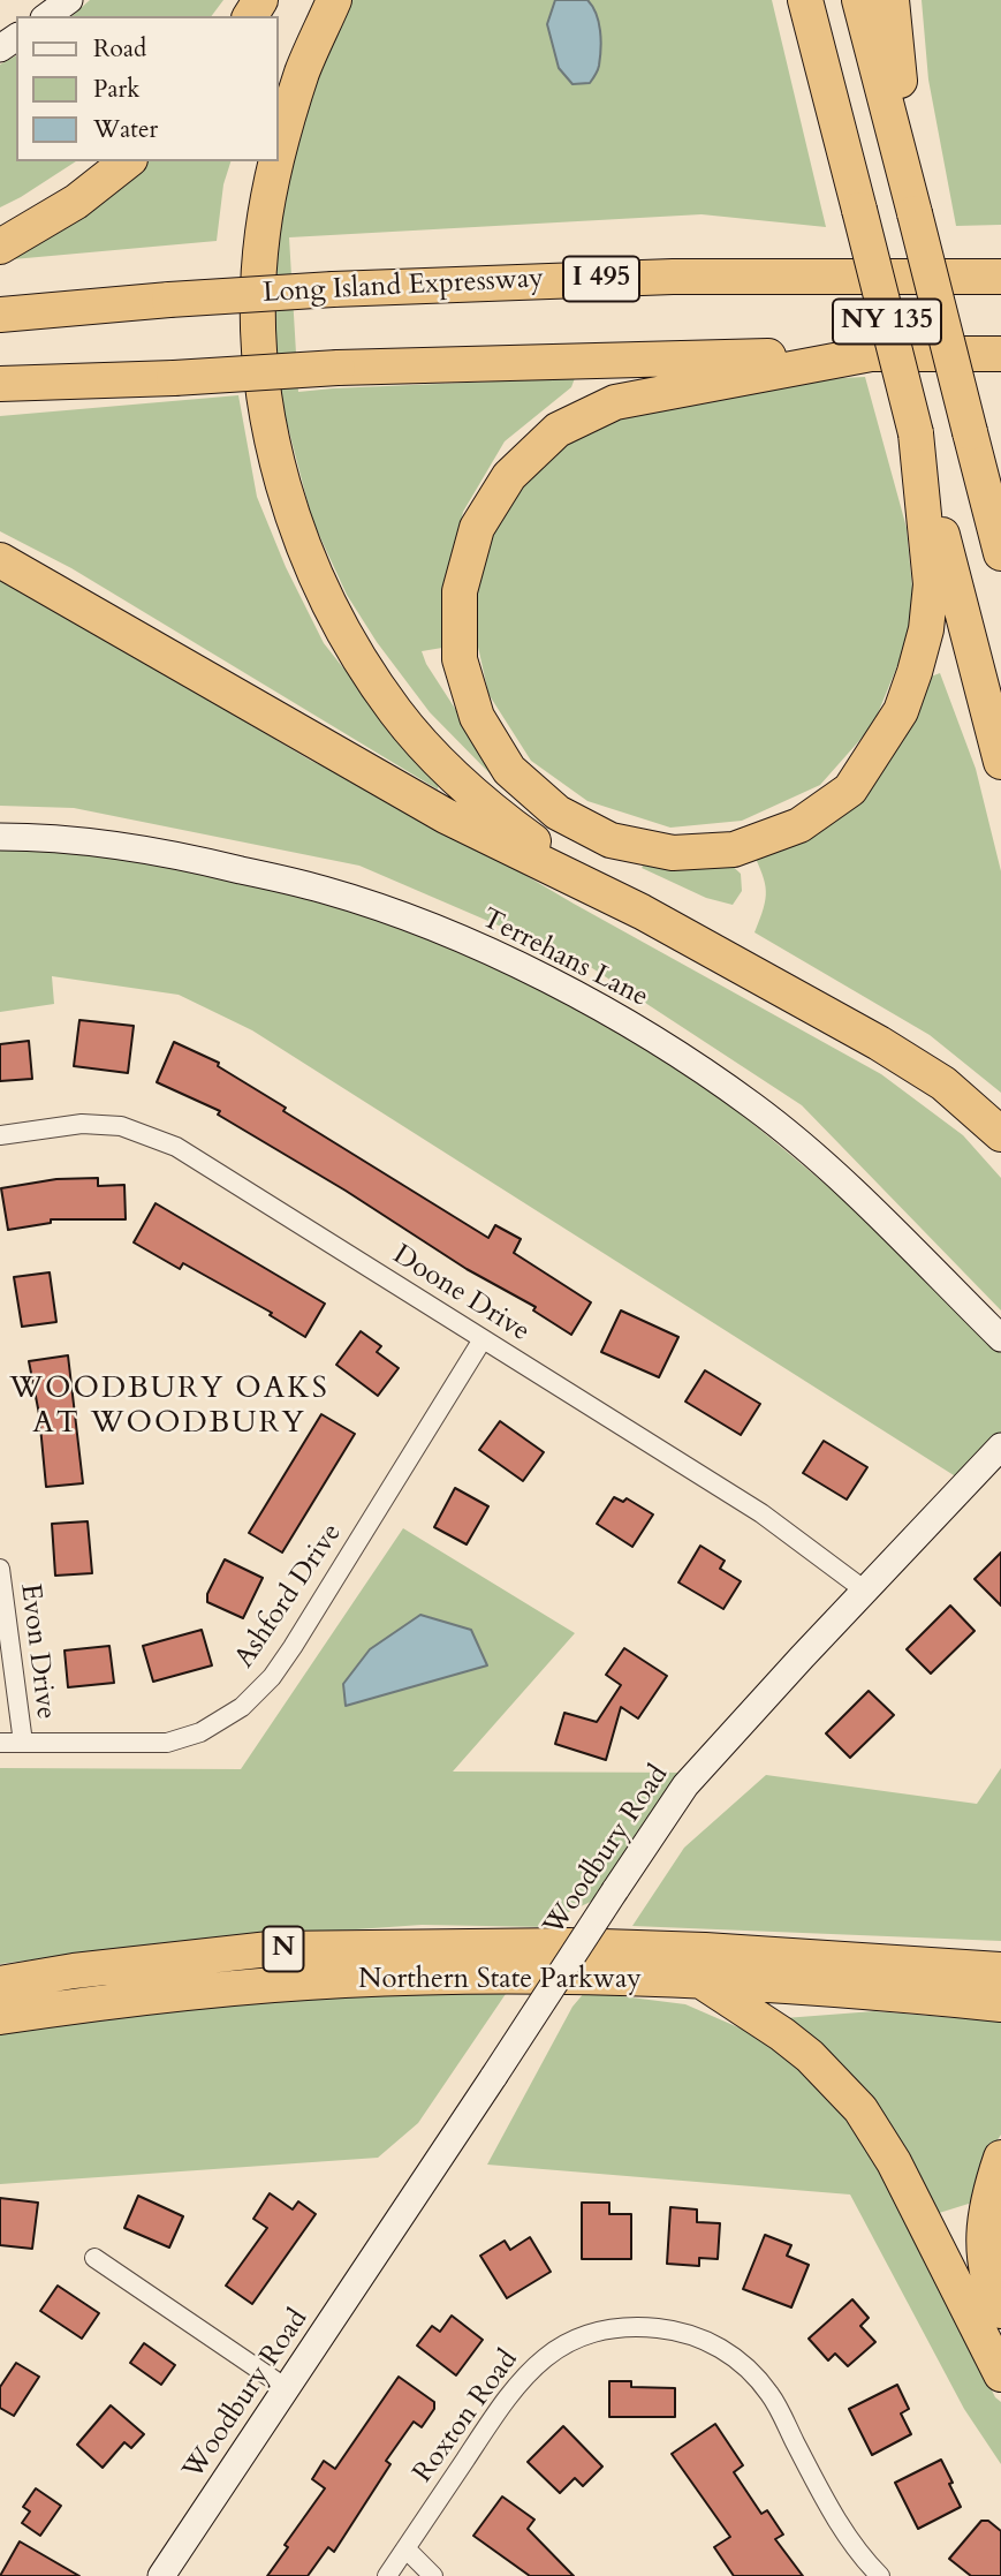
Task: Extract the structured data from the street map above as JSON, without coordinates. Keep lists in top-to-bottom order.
{
  "streets": {
    "highway": [
      "I 495",
      "Long Island Expressway",
      "NY 135",
      "N",
      "Northern State Parkway"
    ],
    "main road": ["Terrehans Lane", "Woodbury Road"],
    "street": [
      "Doone Drive",
      "Ashford Drive",
      "Evon Drive",
      "Roxton Road"
    ]
  },
  "crossings": [
    ["Doone Drive", "Ashford Drive"],
    ["Doone Drive", "Woodbury Road"],
    ["Ashford Drive", "Evon Drive"]
  ],
  "districts": ["WOODBURY OAKS AT WOODBURY"],
  "legend": ["Road", "Park", "Water"]
}
